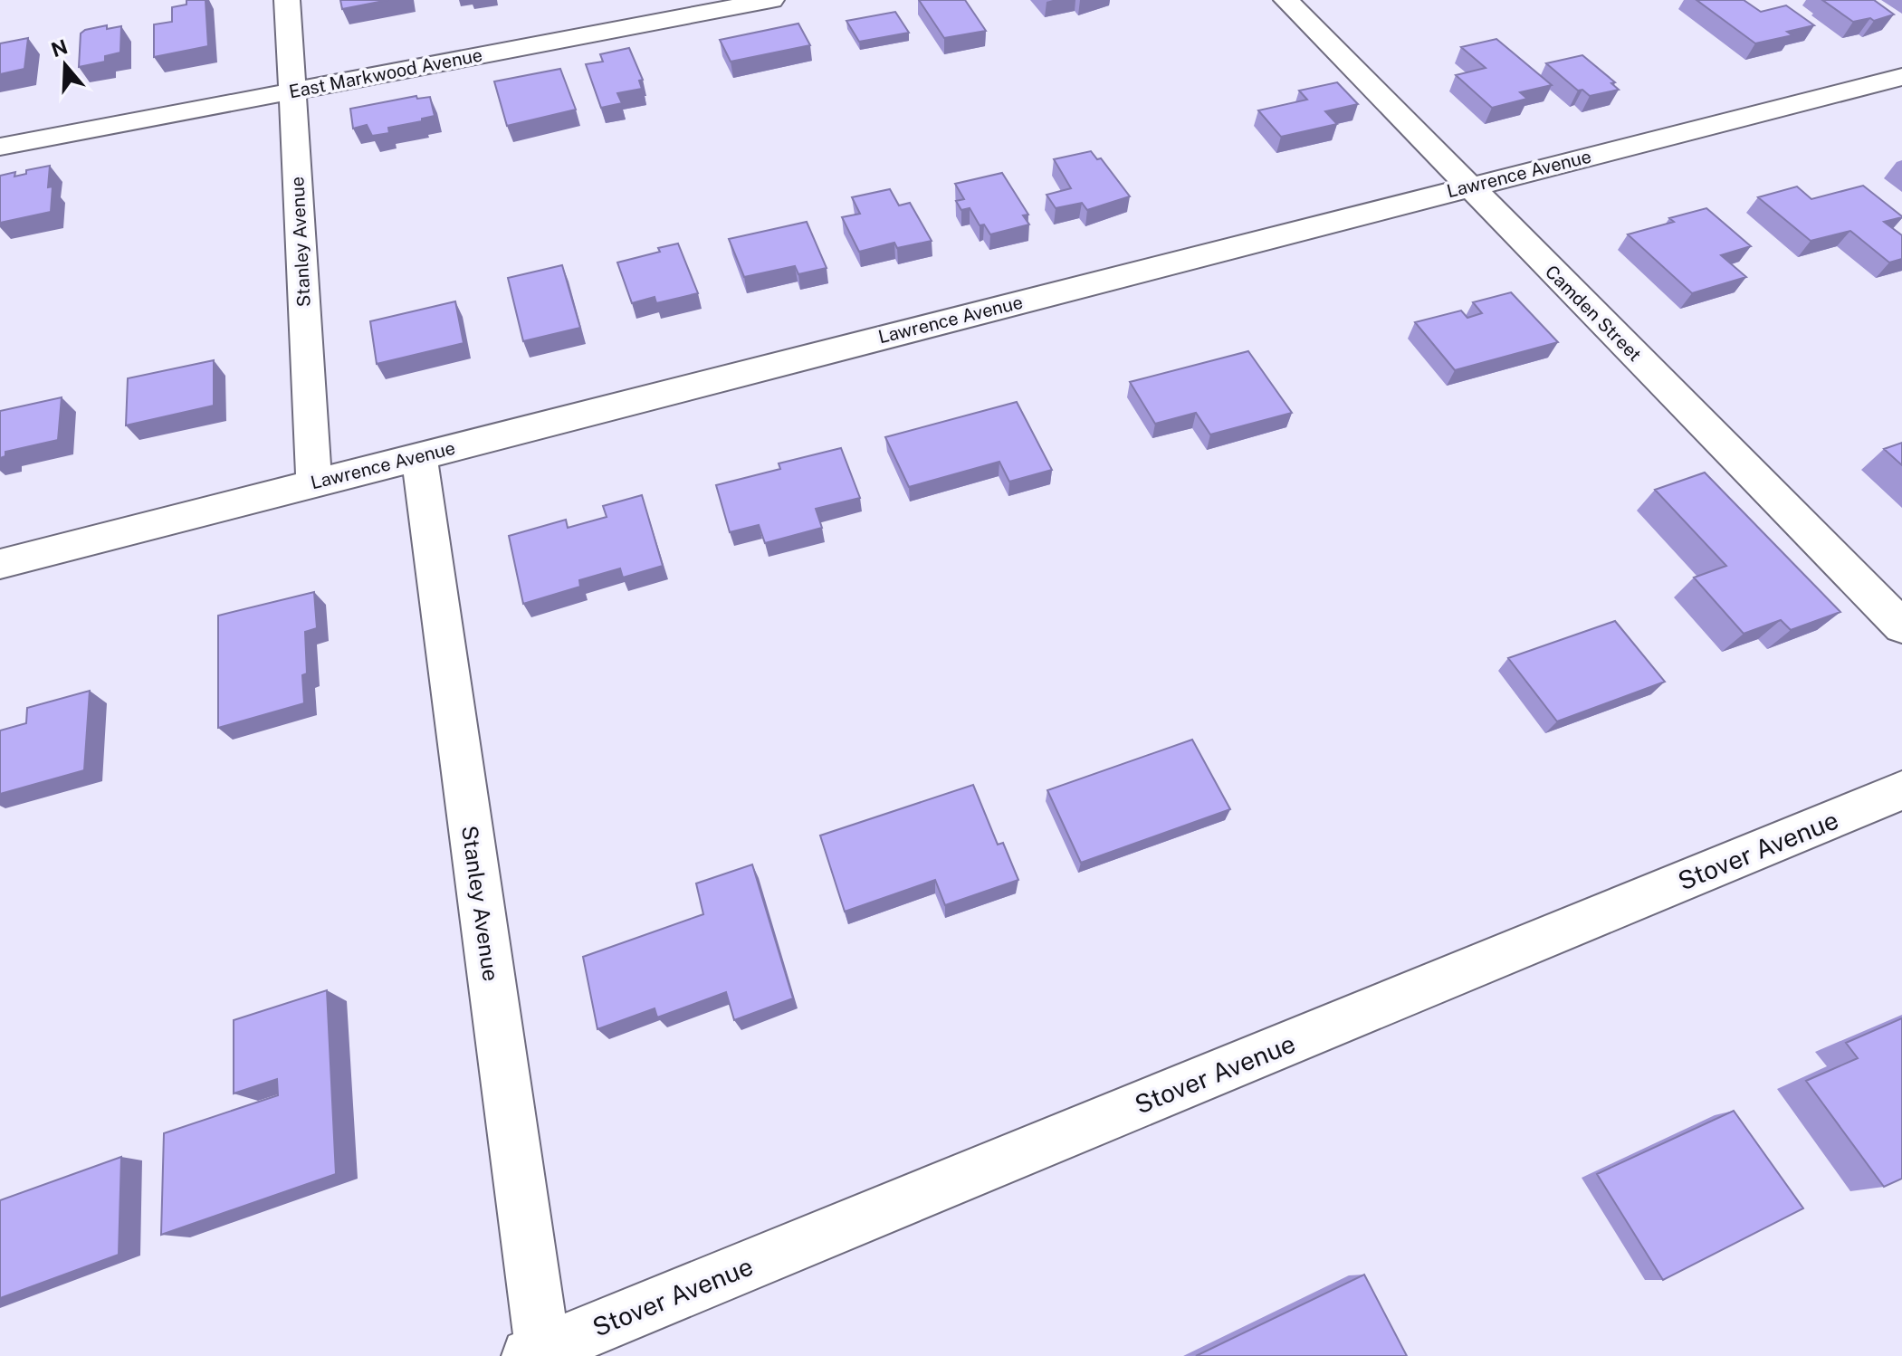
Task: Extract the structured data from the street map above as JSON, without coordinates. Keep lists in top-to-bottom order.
{
  "streets": {
    "street": [
      "East Markwood Avenue",
      "Lawrence Avenue",
      "Stanley Avenue",
      "Camden Street",
      "Stover Avenue"
    ]
  },
  "crossings": [
    ["East Markwood Avenue", "Stanley Avenue"],
    ["Lawrence Avenue", "Stanley Avenue"],
    ["Lawrence Avenue", "Camden Street"],
    ["Stanley Avenue", "Stover Avenue"]
  ],
  "north": "top"
}
